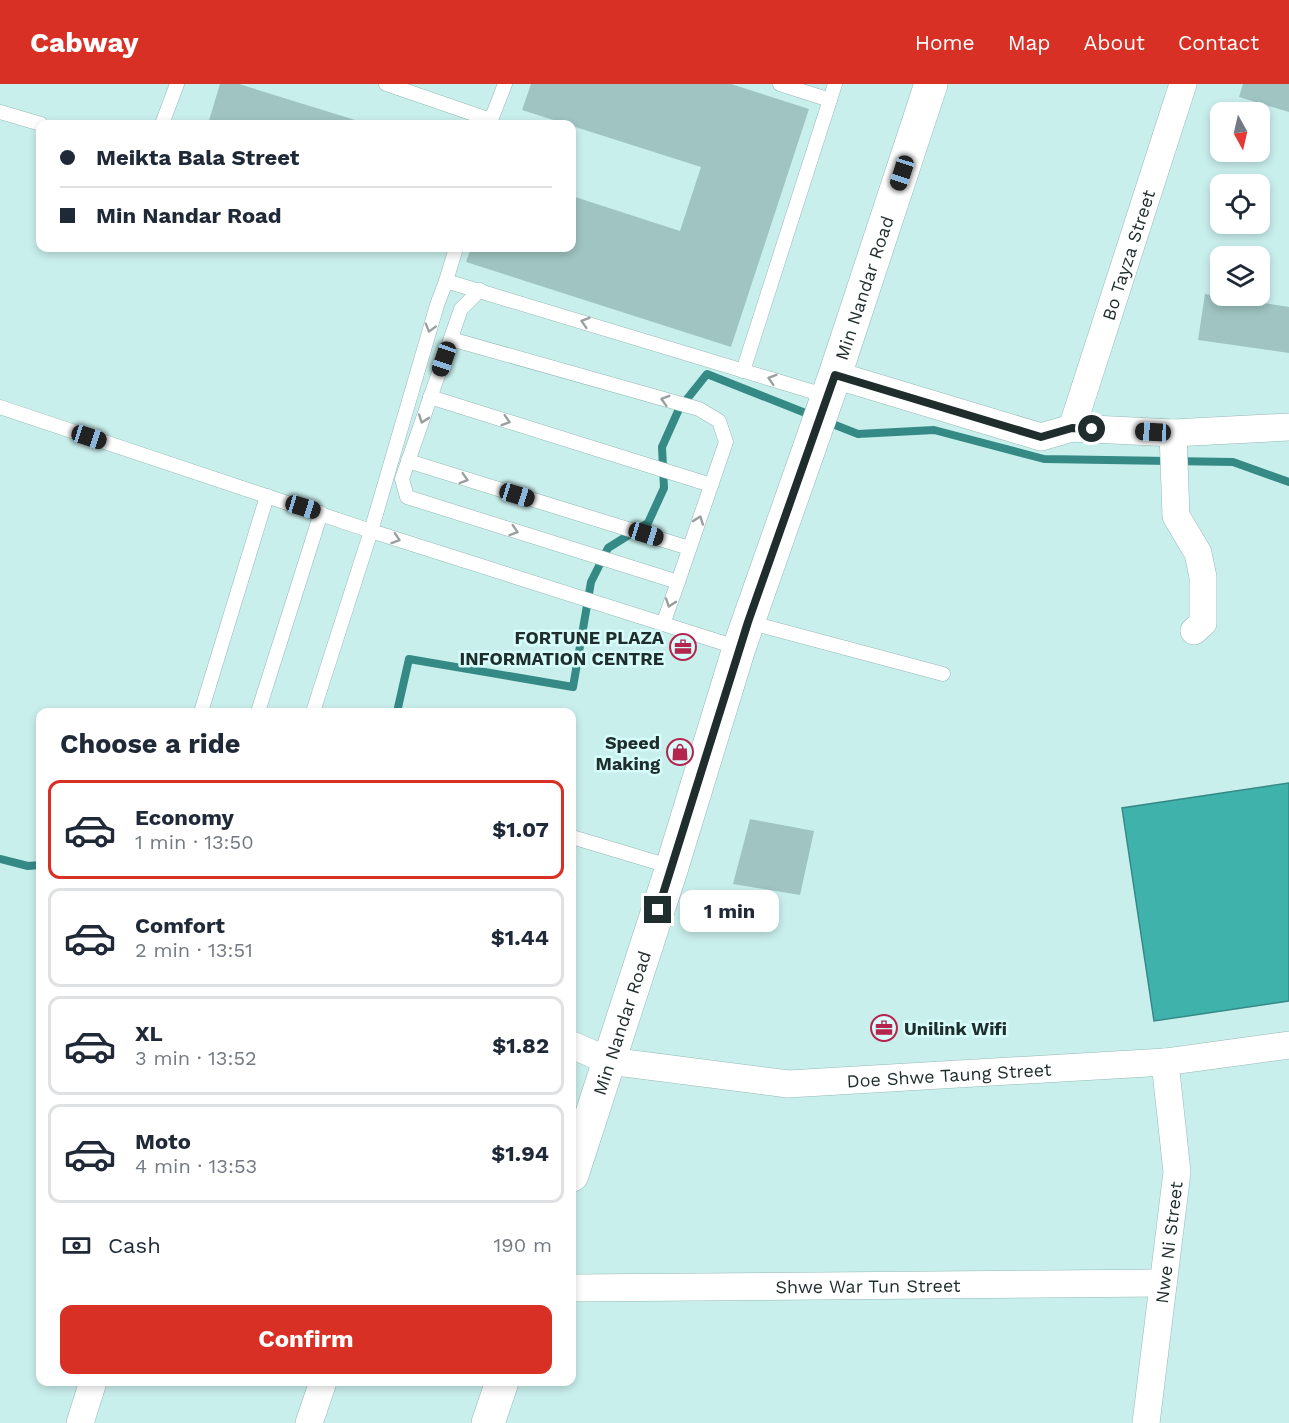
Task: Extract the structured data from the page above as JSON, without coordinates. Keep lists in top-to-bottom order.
{
  "streets": {
    "main road": ["Min Nandar Road"],
    "street": [
      "Bo Tayza Street",
      "Doe Shwe Taung Street",
      "Nwe Ni Street",
      "Shwe War Tun Street"
    ]
  },
  "crossings": [
    ["Min Nandar Road", "Doe Shwe Taung Street"],
    ["Doe Shwe Taung Street", "Nwe Ni Street"],
    ["Nwe Ni Street", "Shwe War Tun Street"]
  ],
  "places": {
    "office": ["FORTUNE PLAZA INFORMATION CENTRE", "Unilink Wifi"],
    "shop": ["Speed Making"]
  },
  "north": "bottom",
  "page": {
    "header": "Cabway",
    "nav": [
      "Home",
      "Map",
      "About",
      "Contact"
    ],
    "banner": ["Meikta Bala Street", "Min Nandar Road"],
    "heading": "Choose a ride",
    "list": [
      {
        "name": "Economy",
        "note": "1 min · 13:50",
        "value": "$1.07"
      },
      {
        "name": "Comfort",
        "note": "2 min · 13:51",
        "value": "$1.44"
      },
      {
        "name": "XL",
        "note": "3 min · 13:52",
        "value": "$1.82"
      },
      {
        "name": "Moto",
        "note": "4 min · 13:53",
        "value": "$1.94"
      }
    ],
    "bubble": "1 min",
    "pay": ["Cash", "190 m"],
    "buttons": "Confirm"
  }
}
